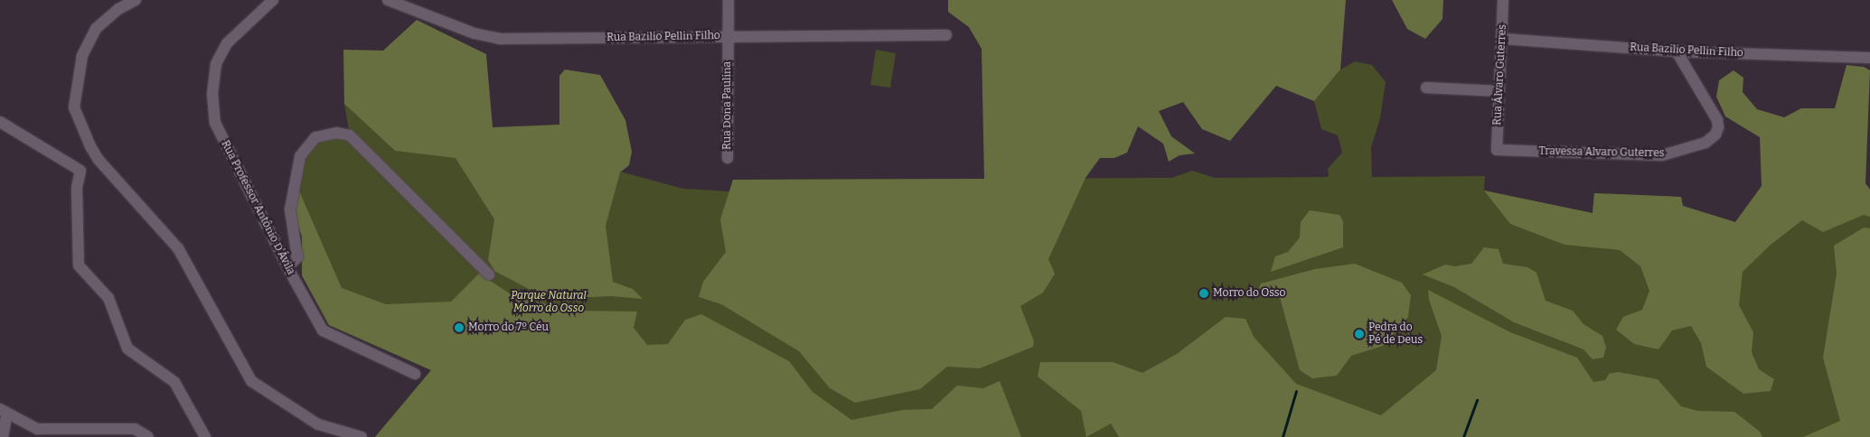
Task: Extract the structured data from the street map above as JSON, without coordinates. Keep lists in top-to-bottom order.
{
  "streets": {
    "street": [
      "Rua Bazilio Pellin Filho",
      "Rua Álvaro Guterres",
      "Rua Dona Paulina",
      "Travessa Alvaro Guterres",
      "Rua Professor Antônio D'Ávila"
    ]
  },
  "crossings": [
    ["Rua Bazilio Pellin Filho", "Rua Álvaro Guterres"],
    ["Rua Bazilio Pellin Filho", "Rua Dona Paulina"],
    ["Rua Bazilio Pellin Filho", "Travessa Alvaro Guterres"],
    ["Rua Álvaro Guterres", "Travessa Alvaro Guterres"]
  ],
  "parks": ["Parque Natural Morro do Osso"],
  "places": ["Morro do Osso", "Morro do 7º Céu", "Pedra do Pé de Deus"]
}
